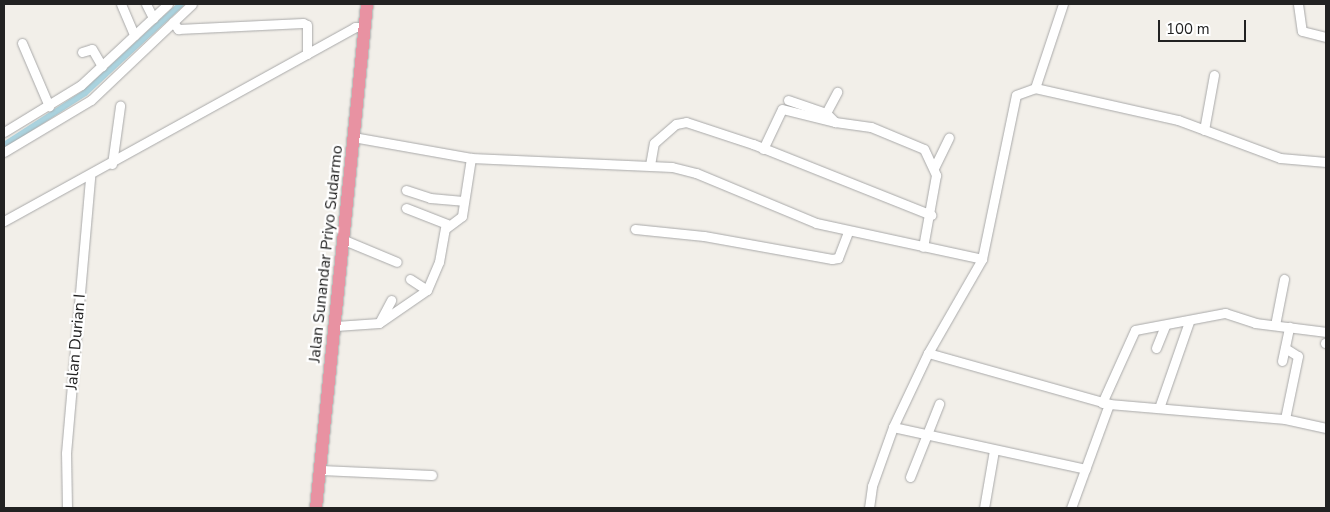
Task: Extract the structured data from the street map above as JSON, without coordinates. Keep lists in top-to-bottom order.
{
  "streets": {
    "highway": ["Jalan Sunandar Priyo Sudarmo"],
    "street": ["Jalan Durian I"]
  },
  "scale_bar": "100 m"
}
